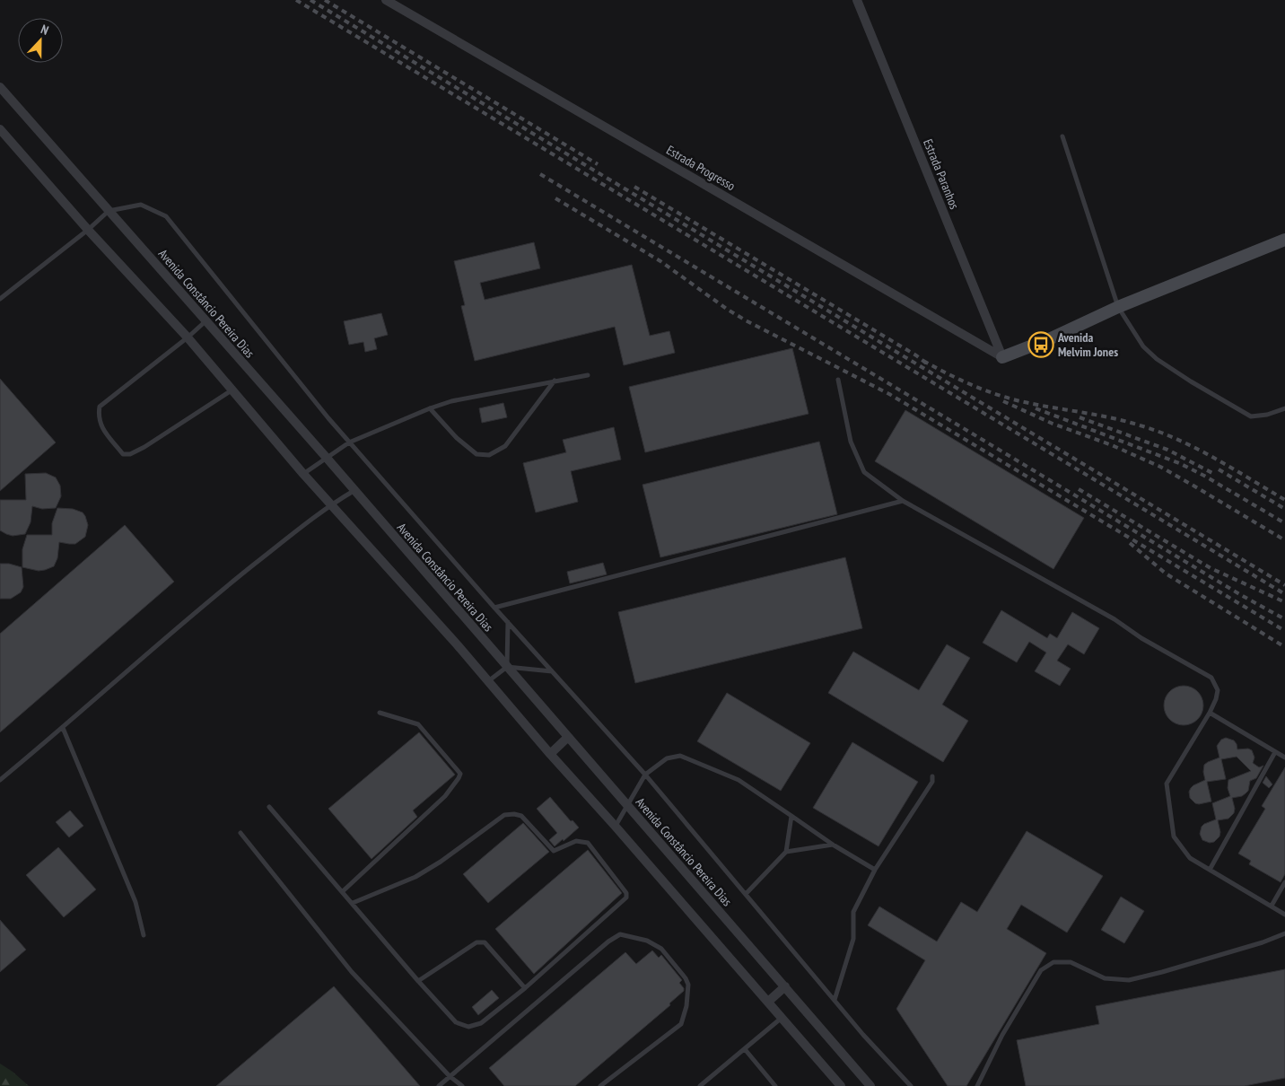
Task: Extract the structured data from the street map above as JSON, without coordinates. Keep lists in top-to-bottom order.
{
  "streets": {
    "street": ["Estrada Progresso", "Estrada Paranhos", "Avenida Constâncio Pereira Dias"]
  },
  "crossings": [
    ["Estrada Progresso", "Estrada Paranhos"]
  ],
  "places": {
    "bus stop": ["Avenida Melvim Jones"]
  },
  "north": "top"
}
